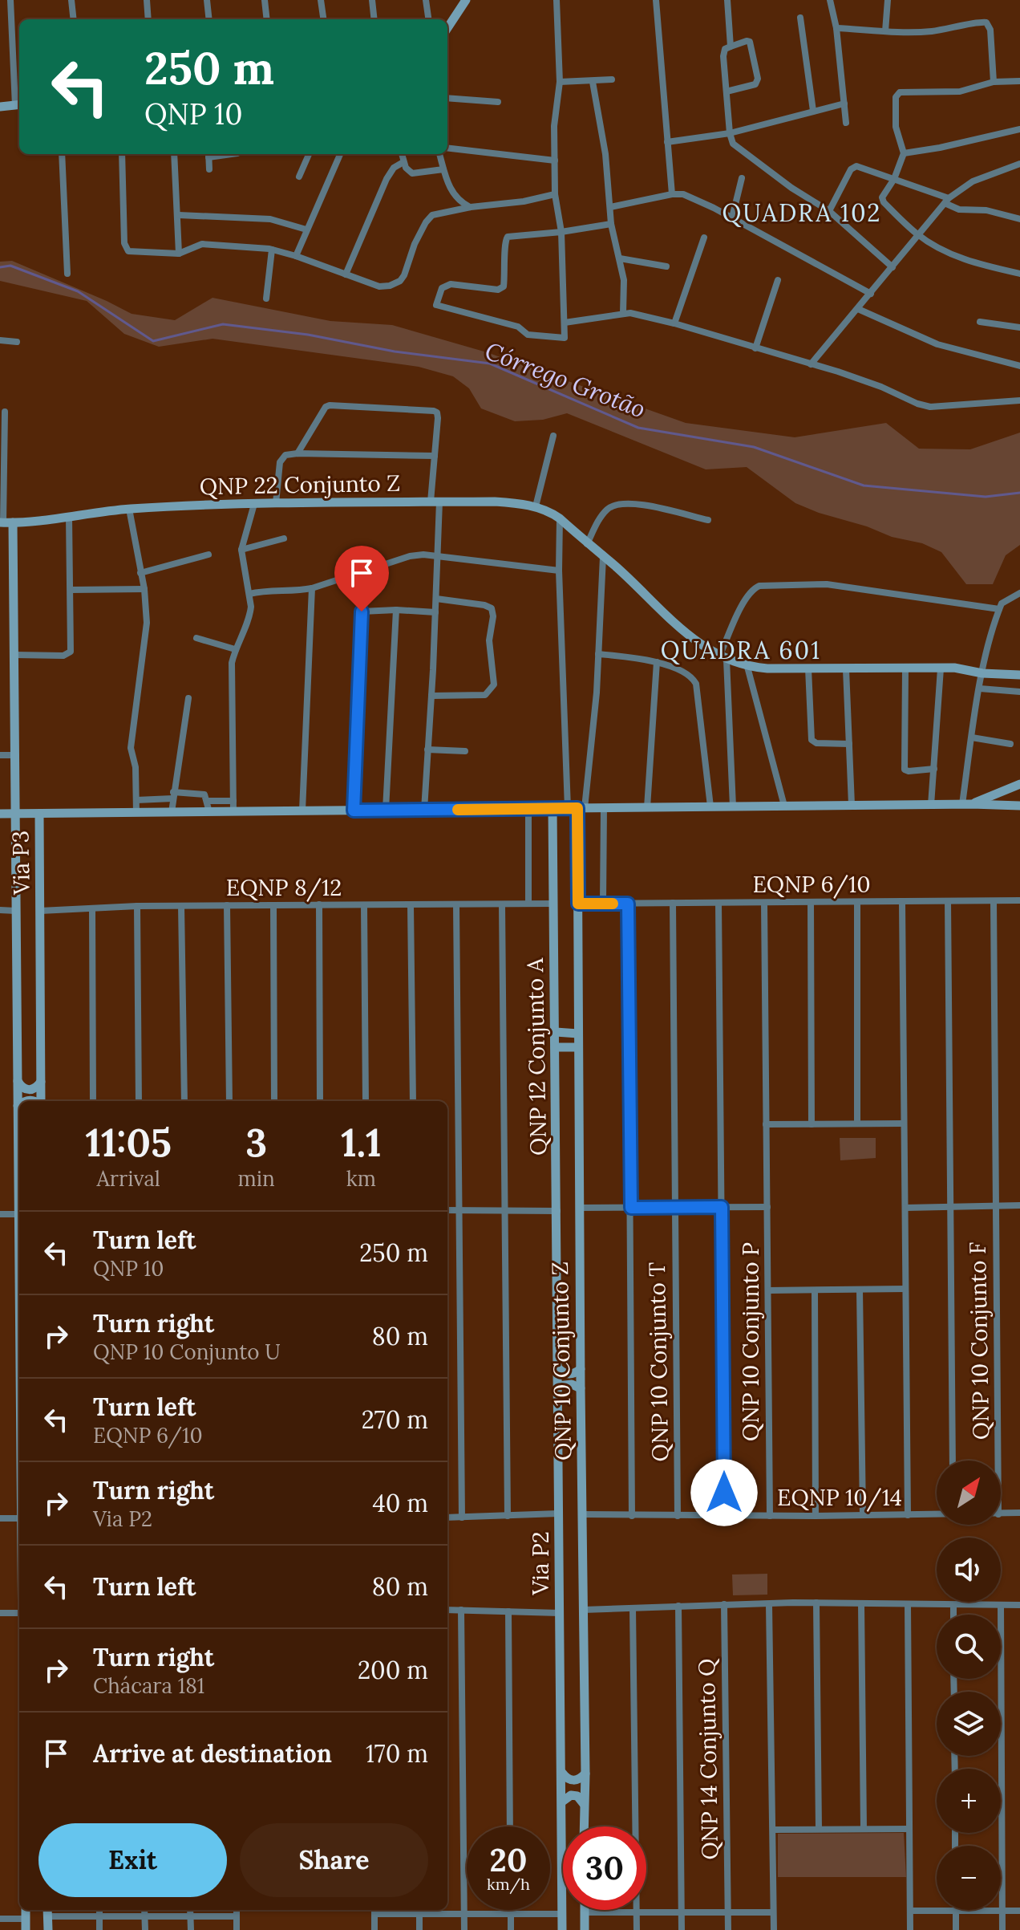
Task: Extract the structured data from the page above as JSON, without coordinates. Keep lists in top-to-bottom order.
{
  "streets": {
    "street": [
      "QNP 22 Conjunto Z",
      "Via P3",
      "EQNP 6/10",
      "EQNP 8/12",
      "QNP 12 Conjunto A",
      "QNP 10 Conjunto F",
      "QNP 10 Conjunto P",
      "QNP 10 Conjunto Z",
      "QNP 10 Conjunto T",
      "EQNP 10/14",
      "Via P2",
      "QNP 14 Conjunto Q"
    ]
  },
  "crossings": [
    ["QNP 22 Conjunto Z", "Via P3"],
    ["Via P3", "EQNP 8/12"],
    ["EQNP 6/10", "QNP 10 Conjunto F"],
    ["EQNP 6/10", "QNP 10 Conjunto P"],
    ["EQNP 6/10", "QNP 10 Conjunto Z"],
    ["EQNP 6/10", "QNP 10 Conjunto T"],
    ["EQNP 8/12", "QNP 12 Conjunto A"],
    ["QNP 12 Conjunto A", "Via P2"],
    ["QNP 10 Conjunto P", "EQNP 10/14"],
    ["QNP 10 Conjunto Z", "EQNP 10/14"],
    ["QNP 10 Conjunto Z", "Via P2"],
    ["QNP 10 Conjunto T", "EQNP 10/14"],
    ["EQNP 10/14", "Via P2"]
  ],
  "districts": ["QUADRA 102", "QUADRA 601"],
  "water": ["Córrego Grotão"],
  "north": "top right",
  "page": {
    "turn": ["250 m", "QNP 10"],
    "eta": [
      "11:05",
      "Arrival",
      "3",
      "min",
      "1.1",
      "km"
    ],
    "list": [
      {
        "name": "Turn left",
        "note": "QNP 10",
        "value": "250 m"
      },
      {
        "name": "Turn right",
        "note": "QNP 10 Conjunto U",
        "value": "80 m"
      },
      {
        "name": "Turn left",
        "note": "EQNP 6/10",
        "value": "270 m"
      },
      {
        "name": "Turn right",
        "note": "Via P2",
        "value": "40 m"
      },
      {
        "name": "Turn left",
        "value": "80 m"
      },
      {
        "name": "Turn right",
        "note": "Chácara 181",
        "value": "200 m"
      },
      {
        "name": "Arrive at destination",
        "value": "170 m"
      }
    ],
    "map_buttons": ["+", "−"],
    "buttons": ["Exit", "Share"],
    "speed": "20 km/h",
    "limit": "30"
  }
}
